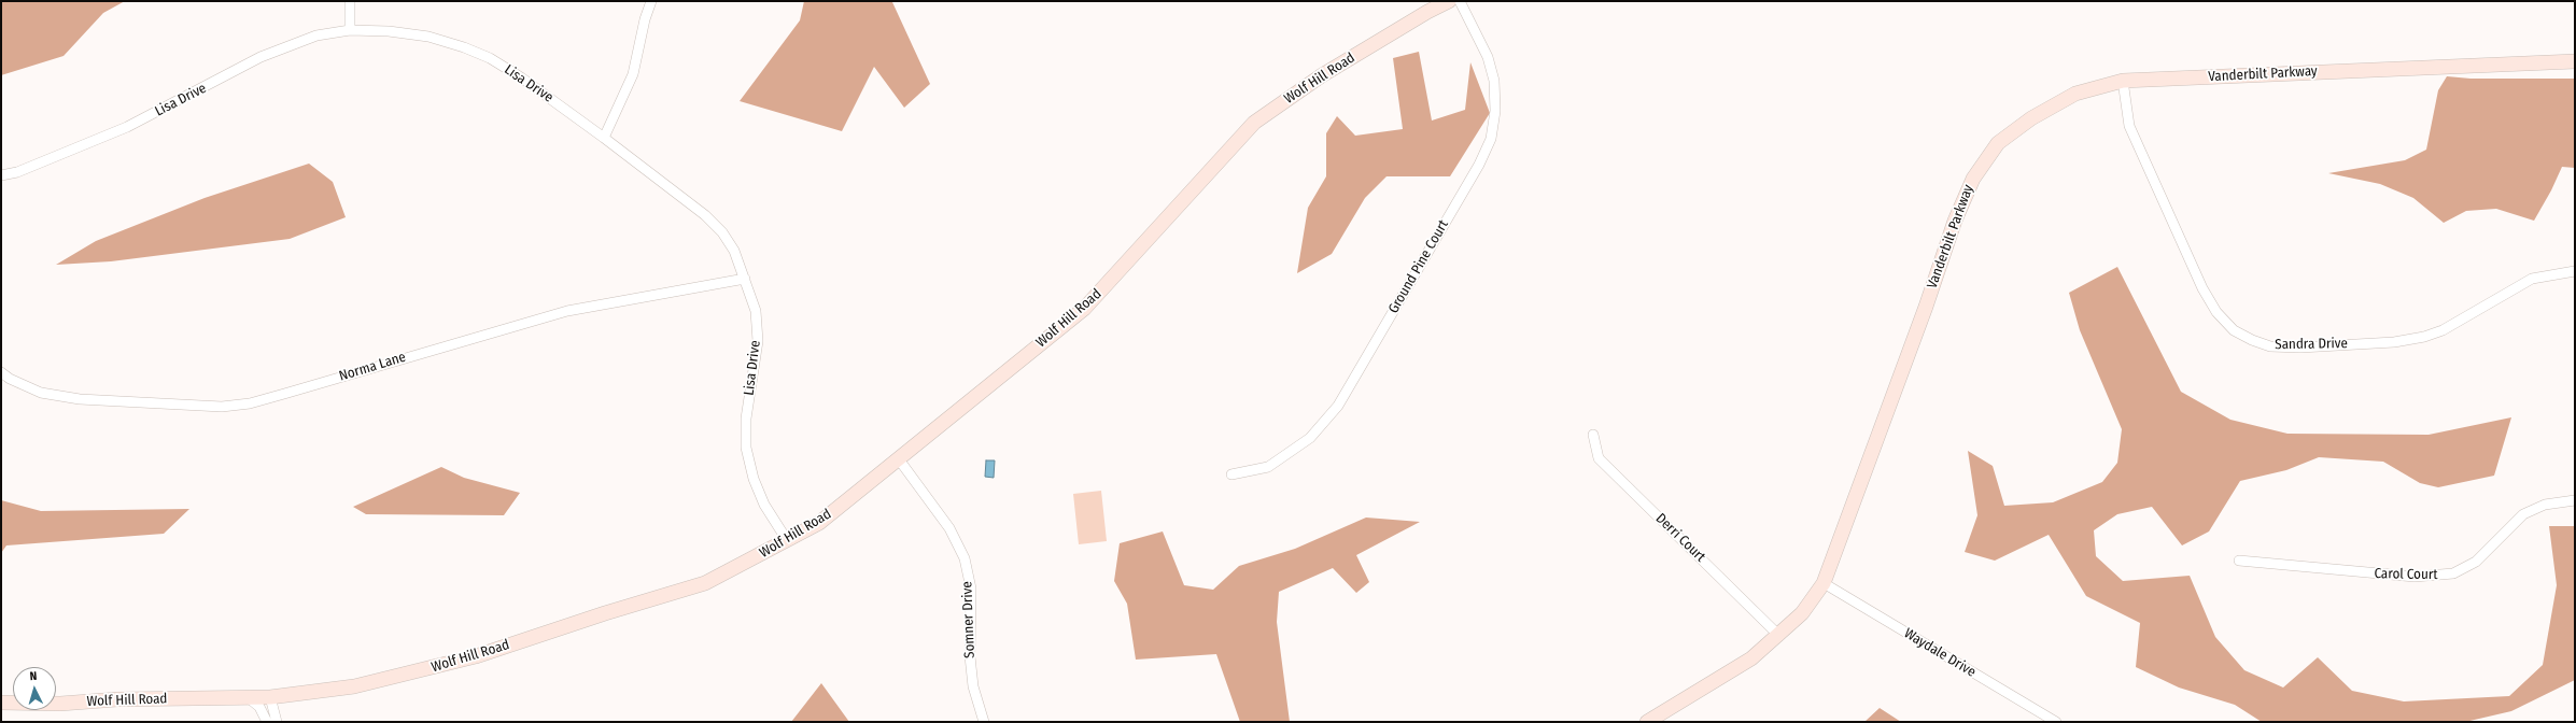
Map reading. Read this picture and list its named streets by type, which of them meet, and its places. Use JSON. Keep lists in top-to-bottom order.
{
  "streets": {
    "street": [
      "Vanderbilt Parkway",
      "Wolf Hill Road",
      "Lisa Drive",
      "Ground Pine Court",
      "Sandra Drive",
      "Norma Lane",
      "Derri Court",
      "Carol Court",
      "Somner Drive",
      "Waydale Drive"
    ]
  },
  "crossings": [
    ["Vanderbilt Parkway", "Sandra Drive"],
    ["Vanderbilt Parkway", "Derri Court"],
    ["Vanderbilt Parkway", "Waydale Drive"],
    ["Wolf Hill Road", "Lisa Drive"],
    ["Wolf Hill Road", "Somner Drive"],
    ["Lisa Drive", "Norma Lane"]
  ],
  "north": "top"
}
